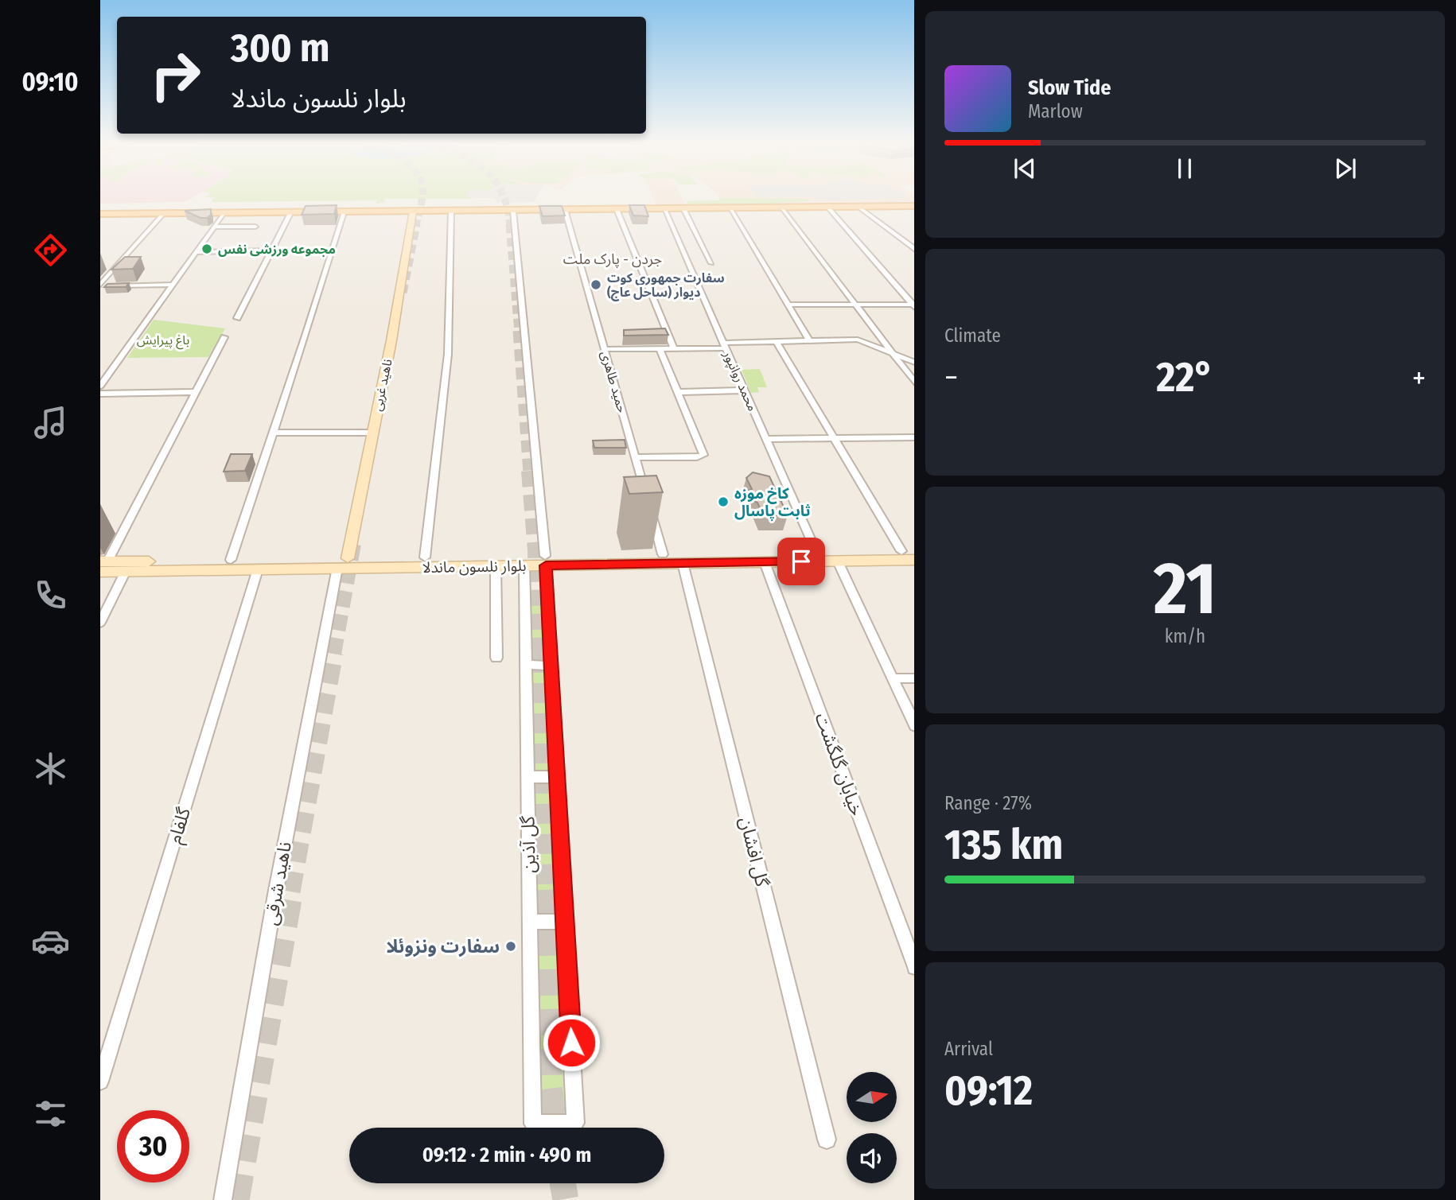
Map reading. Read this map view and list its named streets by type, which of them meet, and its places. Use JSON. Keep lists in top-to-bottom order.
{
  "streets": {
    "main road": ["ناهید غربی", "بلوار نلسون ماندلا"],
    "street": [
      "محمد روانپور",
      "حمید طاهری",
      "خیابان گلگشت",
      "گلفام",
      "گل آذین",
      "گل‌ افشان",
      "ناهید شرقی"
    ]
  },
  "crossings": [
    ["محمد روانپور", "بلوار نلسون ماندلا"],
    ["ناهید غربی", "بلوار نلسون ماندلا"],
    ["ناهید غربی", "ناهید شرقی"],
    ["بلوار نلسون ماندلا", "خیابان گلگشت"],
    ["بلوار نلسون ماندلا", "گلفام"],
    ["بلوار نلسون ماندلا", "گل آذین"],
    ["بلوار نلسون ماندلا", "گل‌ افشان"],
    ["بلوار نلسون ماندلا", "ناهید شرقی"]
  ],
  "districts": ["جردن - پارک ملت"],
  "parks": ["باغ پیرایش"],
  "places": [
    "مجموعه ورزشی نفس",
    "سفارت جمهوری کوت دیوار (ساحل عاج)",
    "کاخ موزه ثابت پاسال",
    "سفارت ونزوئلا"
  ],
  "north": "right",
  "page": {
    "tabs": "09:10",
    "turn": ["300 m", "بلوار نلسون ماندلا"],
    "song": ["Slow Tide", "Marlow"],
    "tile": [
      "Climate",
      ["21", "km/h"],
      ["Range · 27%", "135 km"],
      ["Arrival", "09:12"]
    ],
    "heat": ["−", "22°", "+"],
    "limit": "30",
    "trip": "09:12 · 2 min · 490 m"
  }
}
